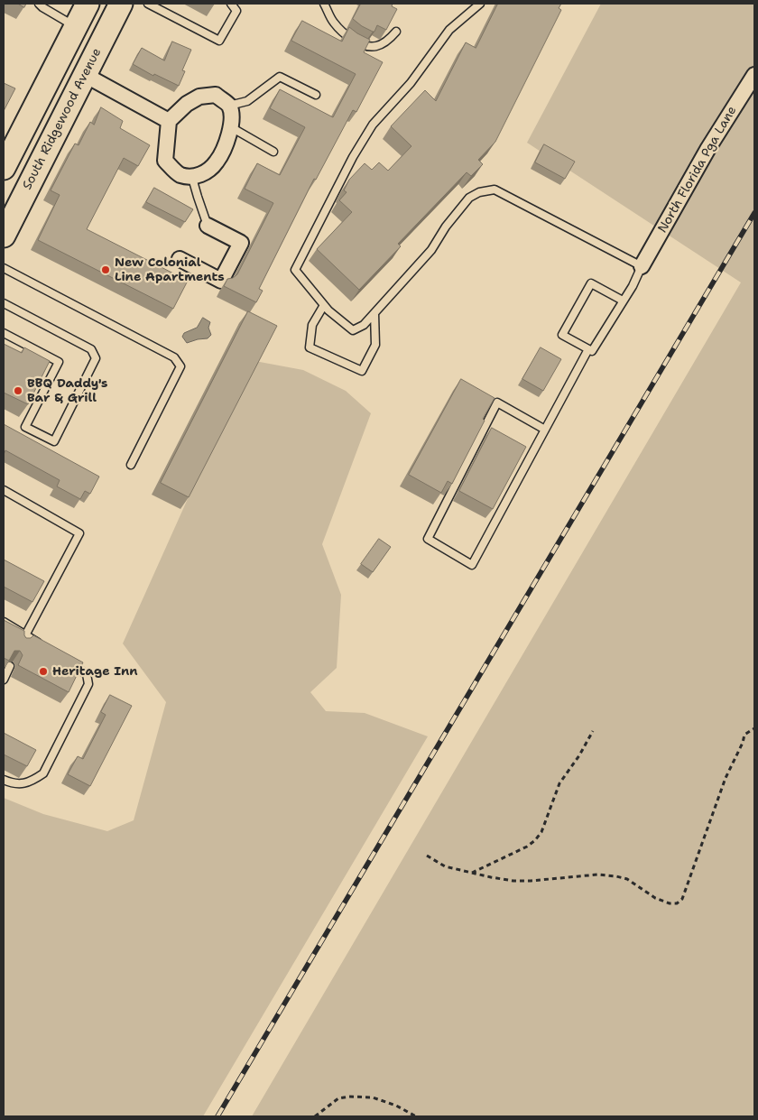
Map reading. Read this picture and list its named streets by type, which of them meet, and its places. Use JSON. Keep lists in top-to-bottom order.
{
  "streets": {
    "main road": ["South Ridgewood Avenue"],
    "street": ["North Florida Pga Lane"]
  },
  "places": ["New Colonial Line Apartments", "BBQ Daddy's Bar & Grill", "Heritage Inn"]
}
